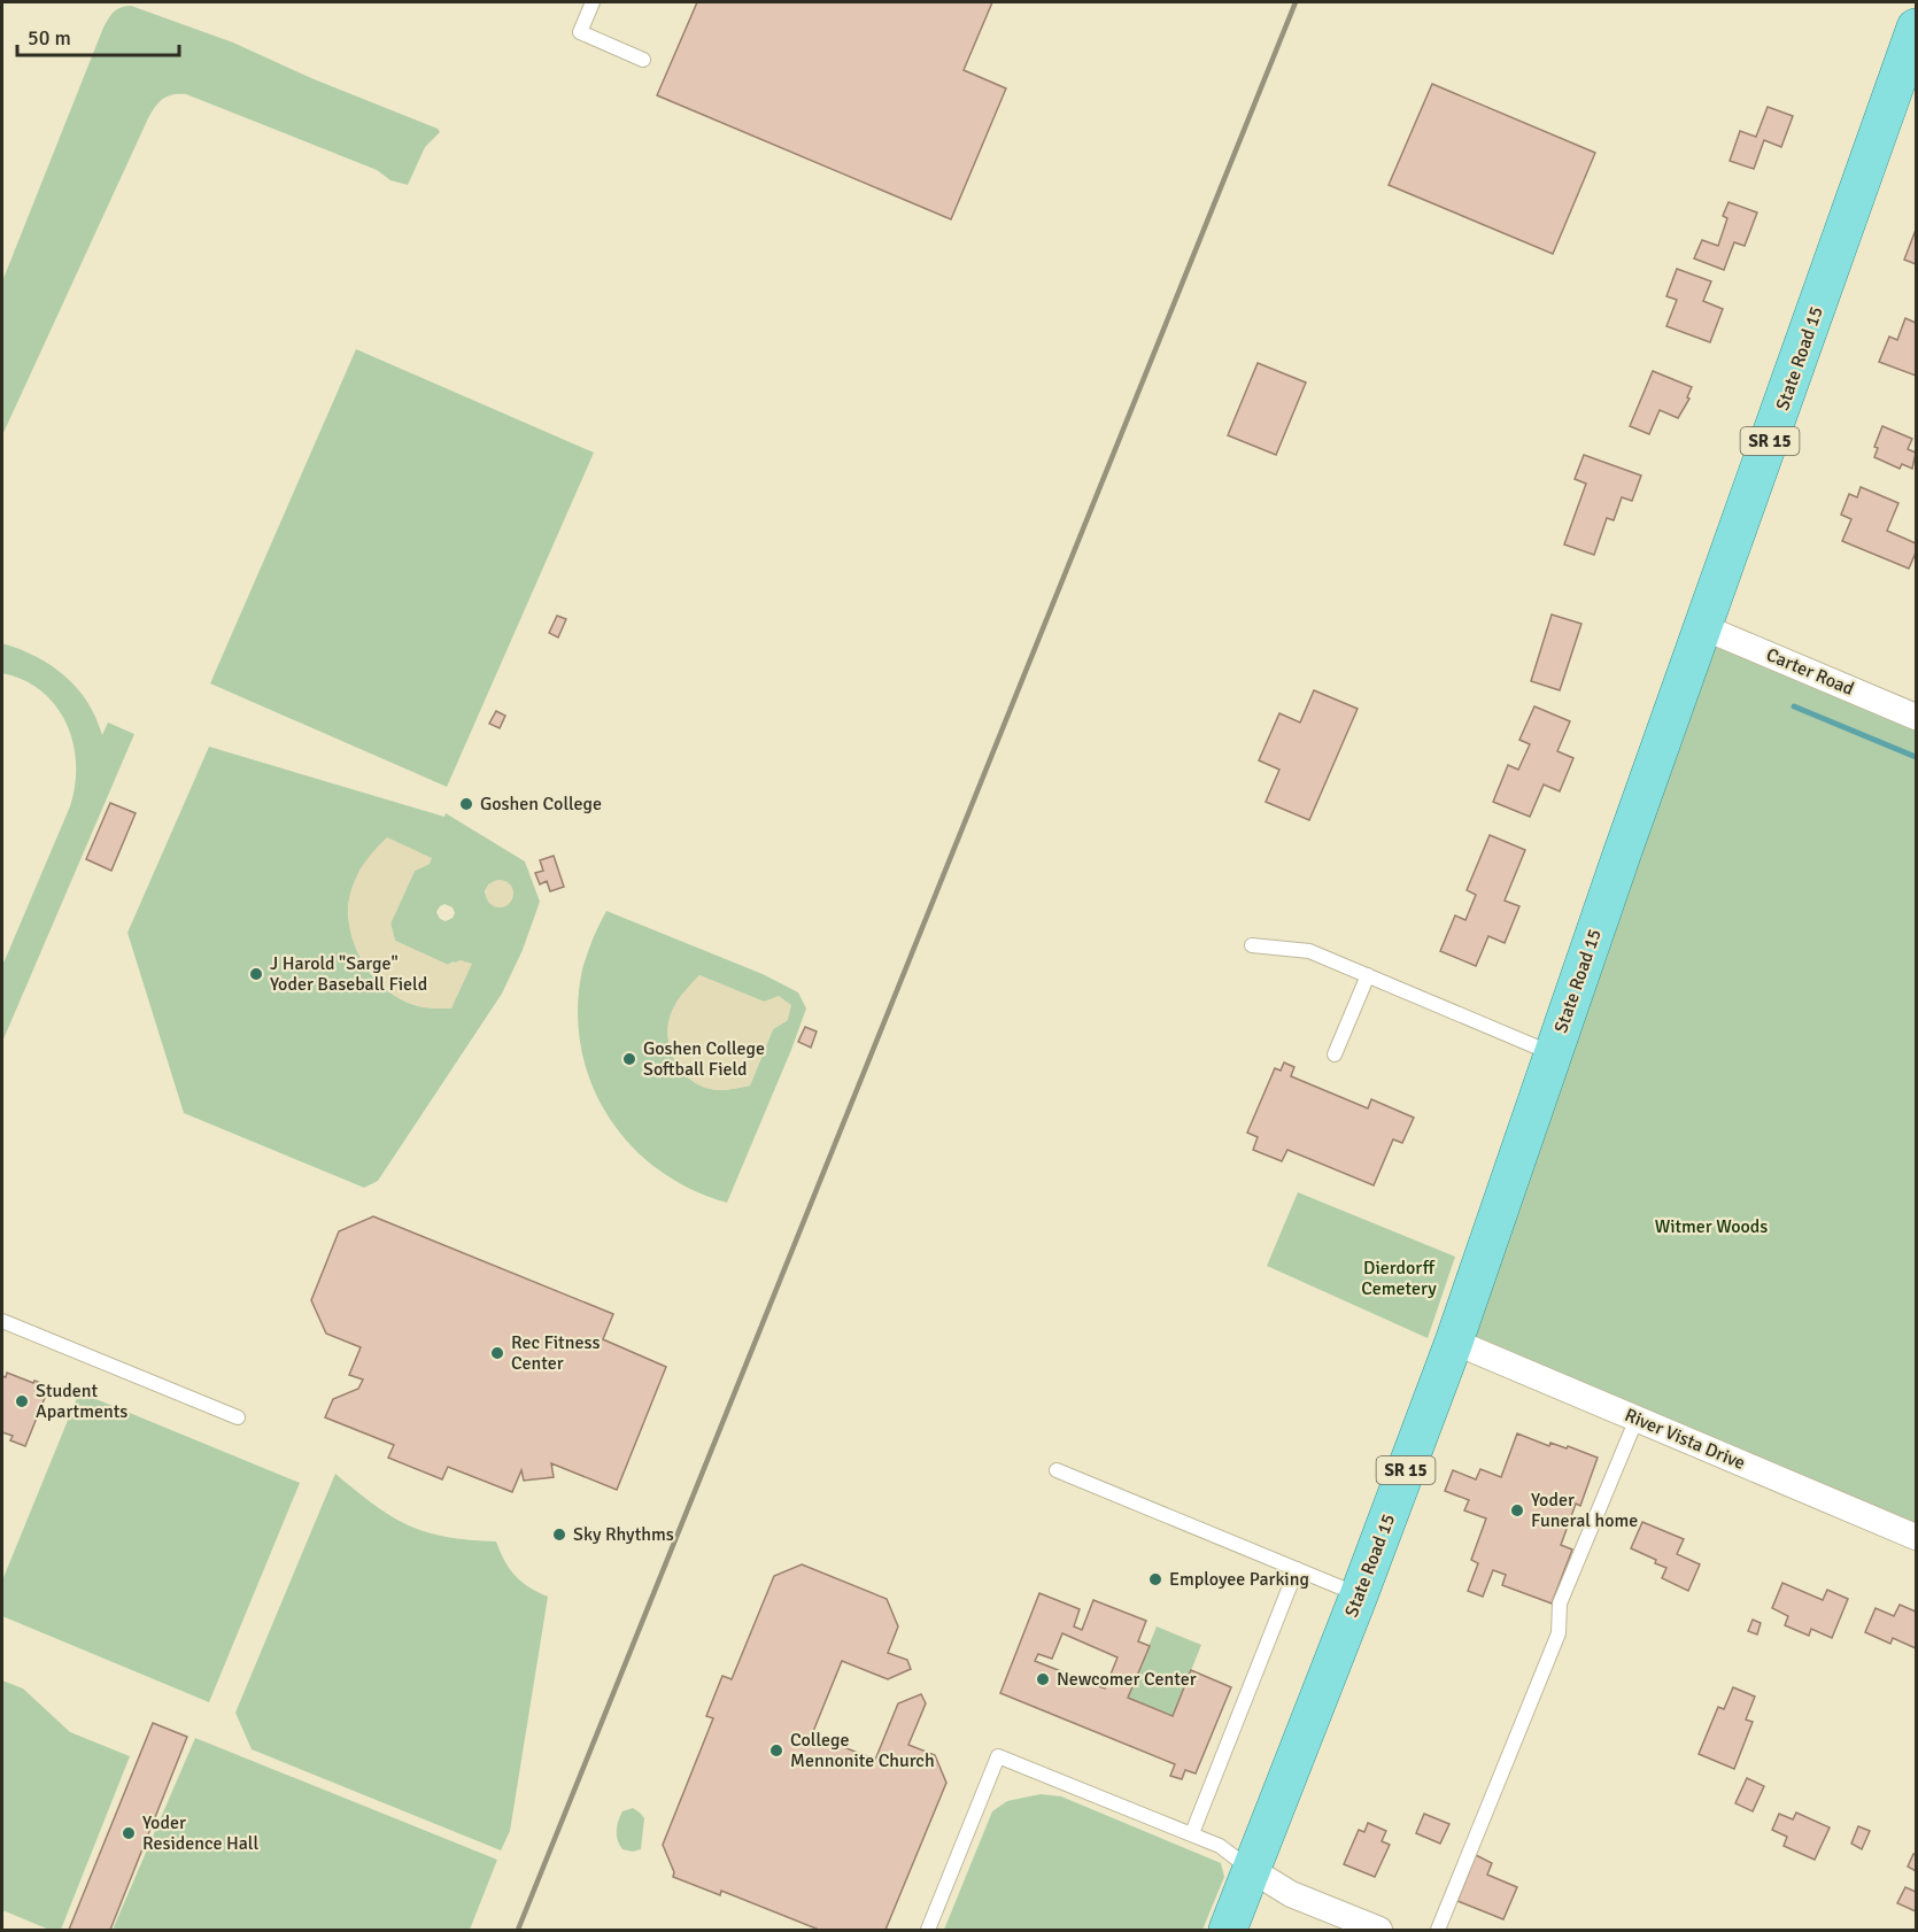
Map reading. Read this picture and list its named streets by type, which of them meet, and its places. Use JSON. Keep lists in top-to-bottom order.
{
  "streets": {
    "main road": ["State Road 15", "SR 15"],
    "street": ["Carter Road", "River Vista Drive"]
  },
  "crossings": [
    ["State Road 15", "Carter Road"],
    ["State Road 15", "River Vista Drive"]
  ],
  "parks": ["Witmer Woods", "Dierdorff Cemetery"],
  "places": [
    "Goshen College",
    "J Harold \"Sarge\" Yoder Baseball Field",
    "Goshen College Softball Field",
    "Rec Fitness Center",
    "Student Apartments",
    "Yoder Funeral home",
    "Sky Rhythms",
    "Employee Parking",
    "Newcomer Center",
    "College Mennonite Church",
    "Yoder Residence Hall"
  ],
  "scale_bar": "50 m"
}
